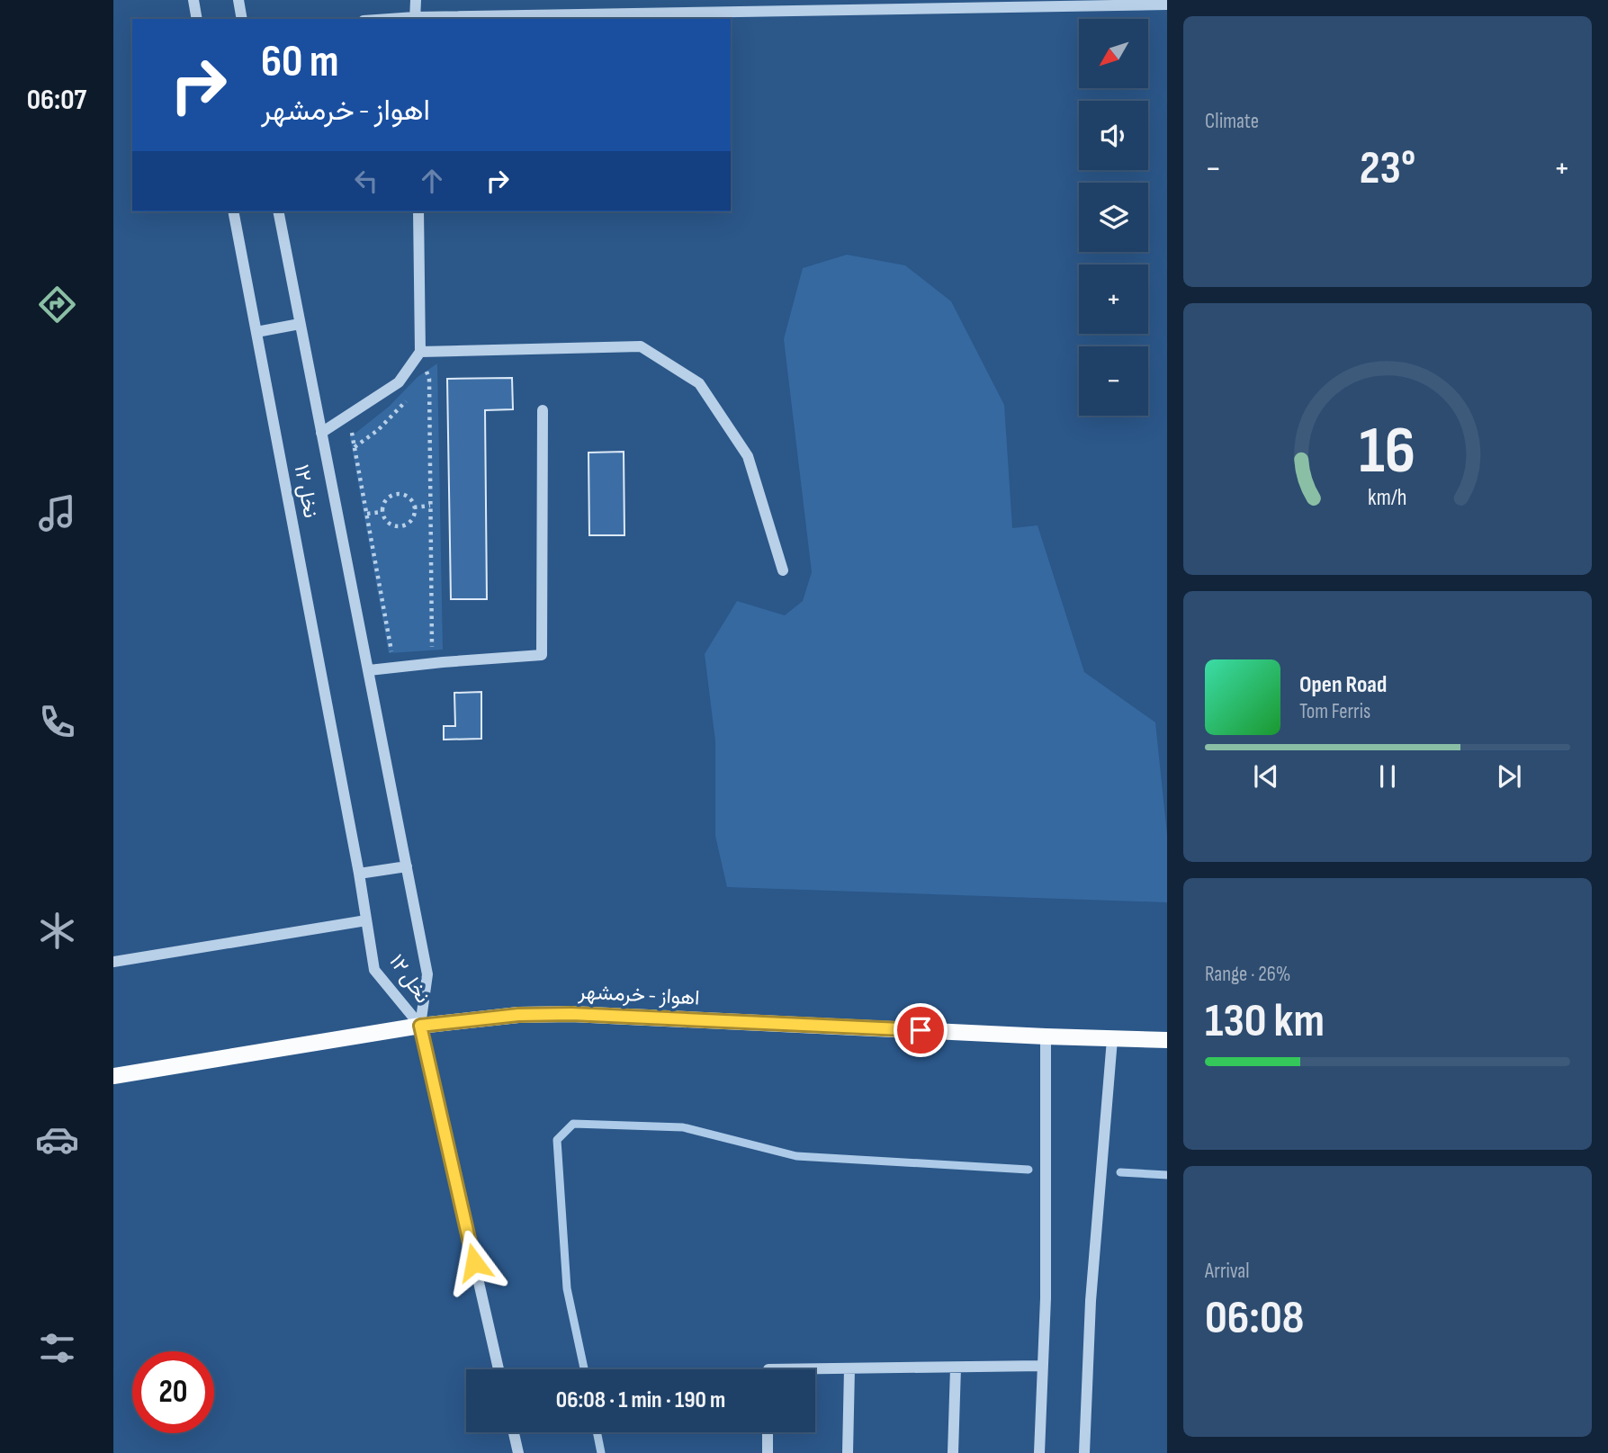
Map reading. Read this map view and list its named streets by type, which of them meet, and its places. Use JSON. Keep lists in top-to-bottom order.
{
  "streets": {
    "main road": ["اهواز - خرمشهر"],
    "street": ["نخل ۱۲"]
  },
  "crossings": [
    ["نخل ۱۲", "اهواز - خرمشهر"]
  ],
  "north": "bottom left",
  "page": {
    "tabs": "06:07",
    "tile": [
      "Climate",
      ["Range · 26%", "130 km"],
      ["Arrival", "06:08"]
    ],
    "map_buttons": ["+", "−"],
    "turn": ["60 m", "اهواز - خرمشهر"],
    "heat": ["−", "23°", "+"],
    "song": ["Open Road", "Tom Ferris"],
    "limit": "20",
    "trip": "06:08 · 1 min · 190 m",
    "gauge": ["16", "km/h"]
  }
}
